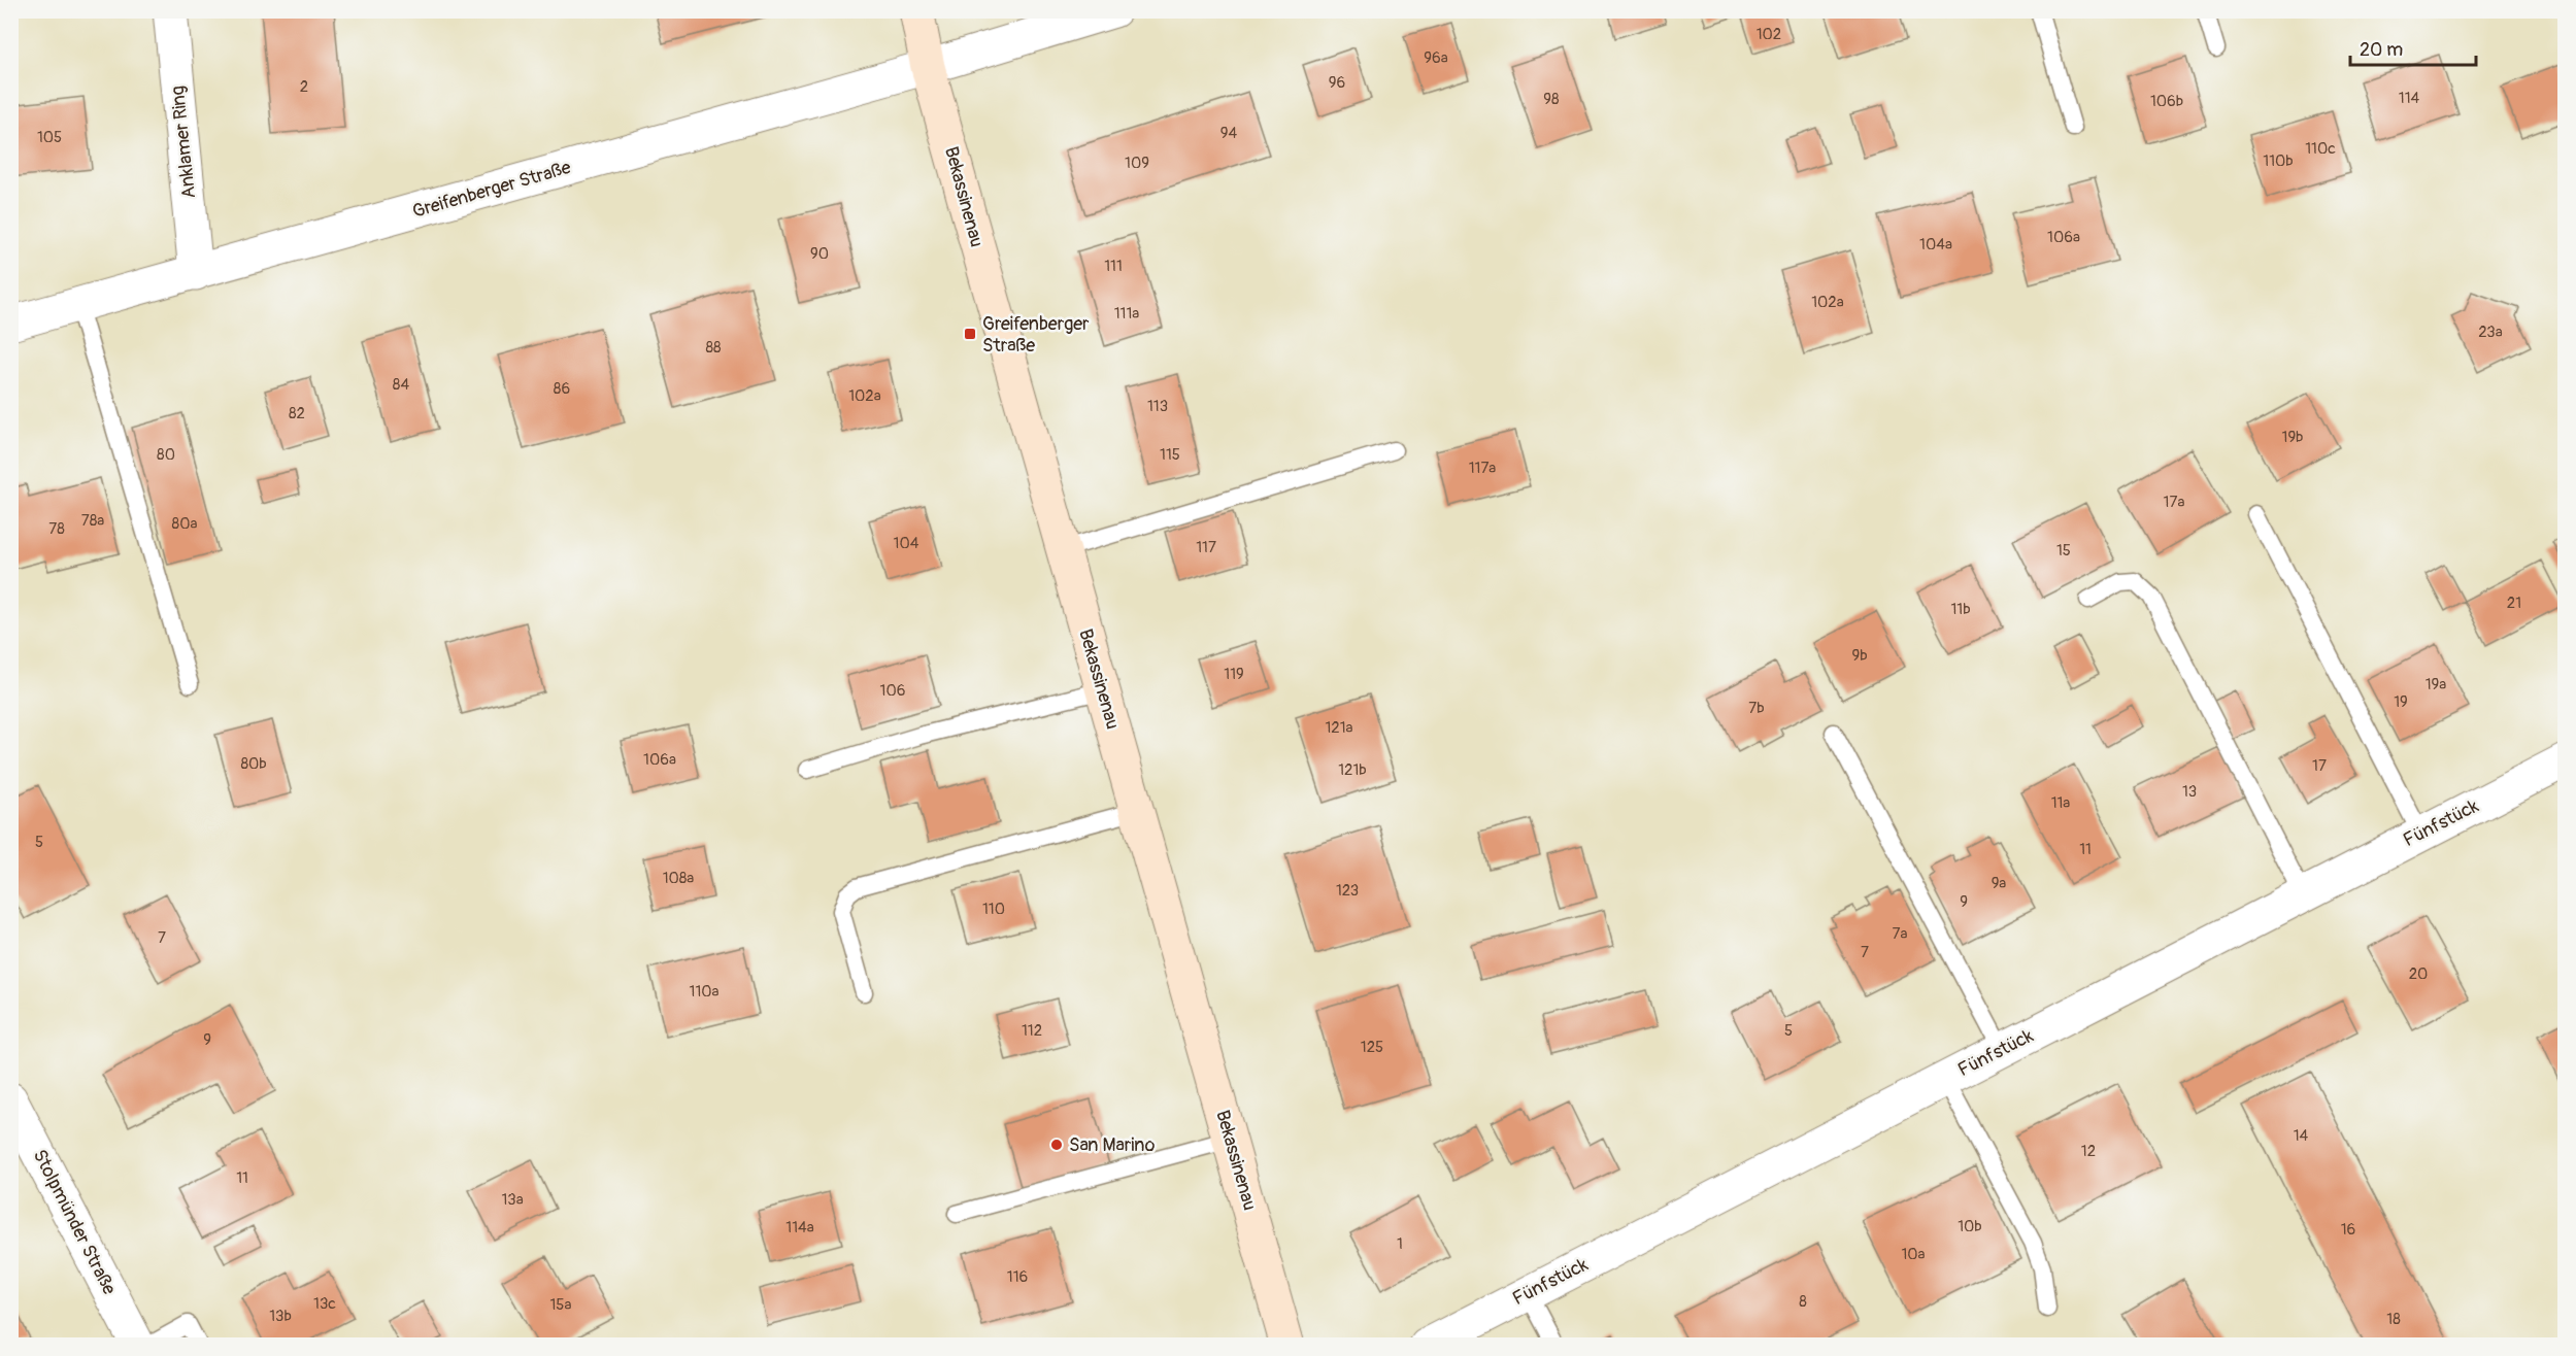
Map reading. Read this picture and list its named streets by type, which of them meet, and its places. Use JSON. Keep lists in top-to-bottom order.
{
  "streets": {
    "street": [
      "Anklamer Ring",
      "Greifenberger Straße",
      "Bekassinenau",
      "Fünfstück",
      "Stolpmünder Straße"
    ]
  },
  "crossings": [
    ["Anklamer Ring", "Greifenberger Straße"],
    ["Greifenberger Straße", "Bekassinenau"]
  ],
  "places": {
    "transit": ["Greifenberger Straße"],
    "other": ["San Marino"]
  },
  "house_numbers": [
    "102",
    "96a",
    "96",
    "2",
    "114",
    "98",
    "106b",
    "94",
    "105",
    "110c",
    "110b",
    "109",
    "106a",
    "104a",
    "90",
    "111",
    "102a",
    "111a",
    "23a",
    "88",
    "84",
    "86",
    "102a",
    "113",
    "82",
    "19b",
    "80",
    "115",
    "117a",
    "17a",
    "78a",
    "80a",
    "78",
    "104",
    "117",
    "15",
    "21",
    "11b",
    "9b",
    "119",
    "19a",
    "106",
    "19",
    "7b",
    "121a",
    "106a",
    "80b",
    "17",
    "121b",
    "13",
    "11a",
    "5",
    "11",
    "108a",
    "9a",
    "123",
    "9",
    "110",
    "7a",
    "7",
    "7",
    "20",
    "110a",
    "112",
    "5",
    "9",
    "125",
    "14",
    "12",
    "11",
    "13a",
    "10b",
    "114a",
    "16",
    "1",
    "10a",
    "116",
    "8",
    "13c",
    "15a",
    "13b",
    "18"
  ],
  "scale_bar": "20 m"
}
